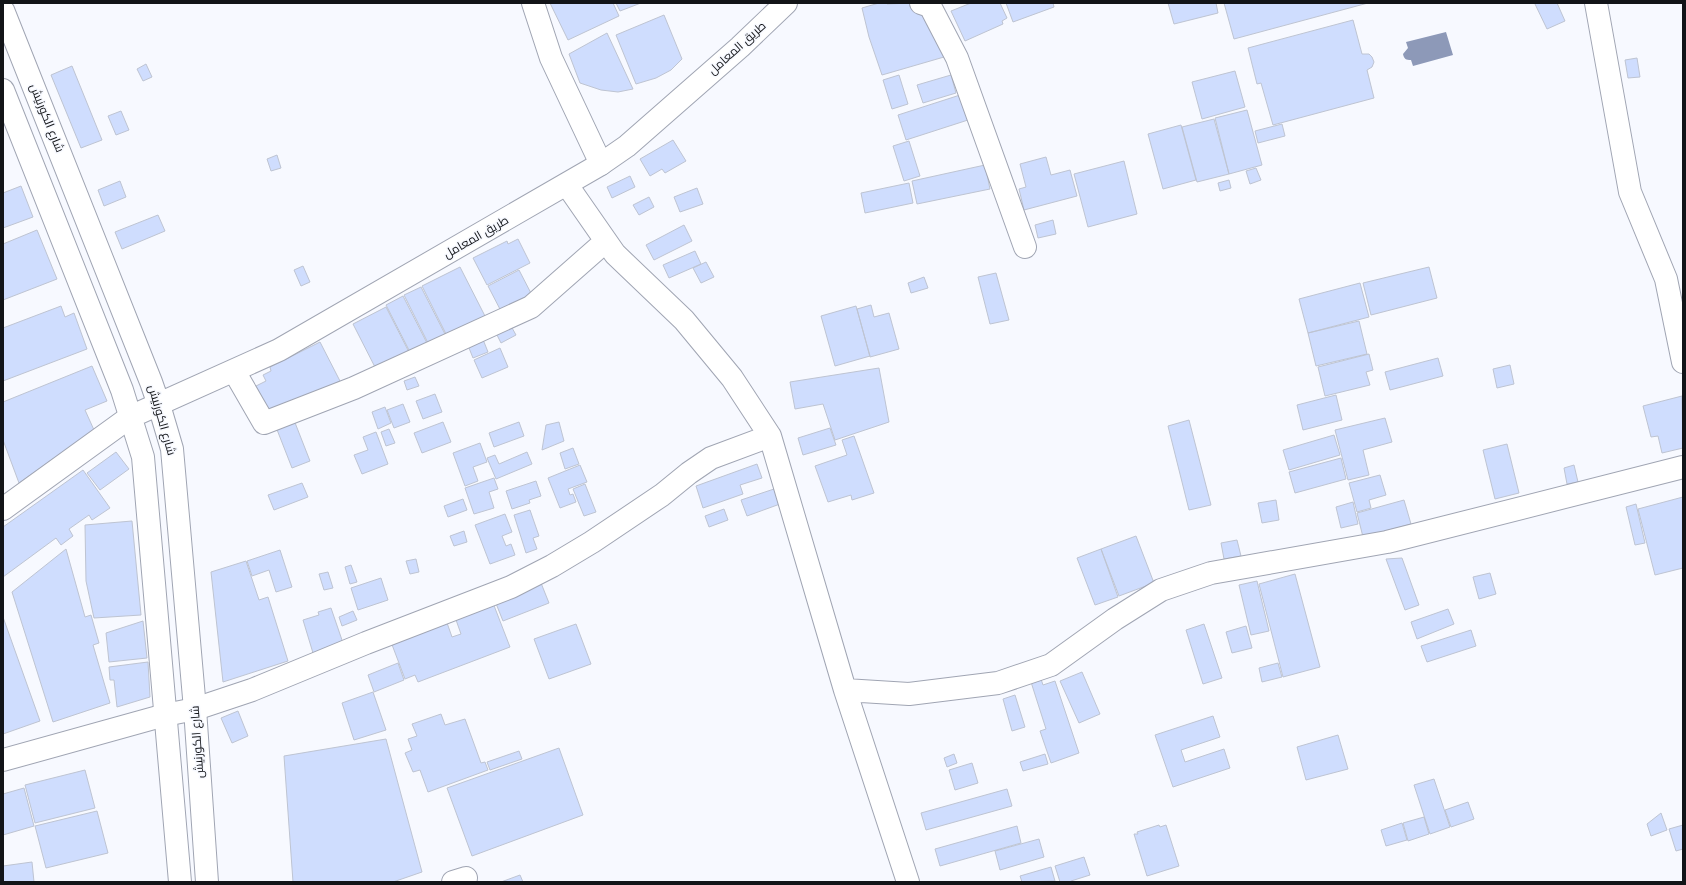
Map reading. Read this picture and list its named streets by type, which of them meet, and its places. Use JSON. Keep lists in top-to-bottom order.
{
  "streets": {
    "street": ["طريق المعامل", "شارع الكورنيش"]
  },
  "crossings": [
    ["طريق المعامل", "شارع الكورنيش"]
  ]
}
